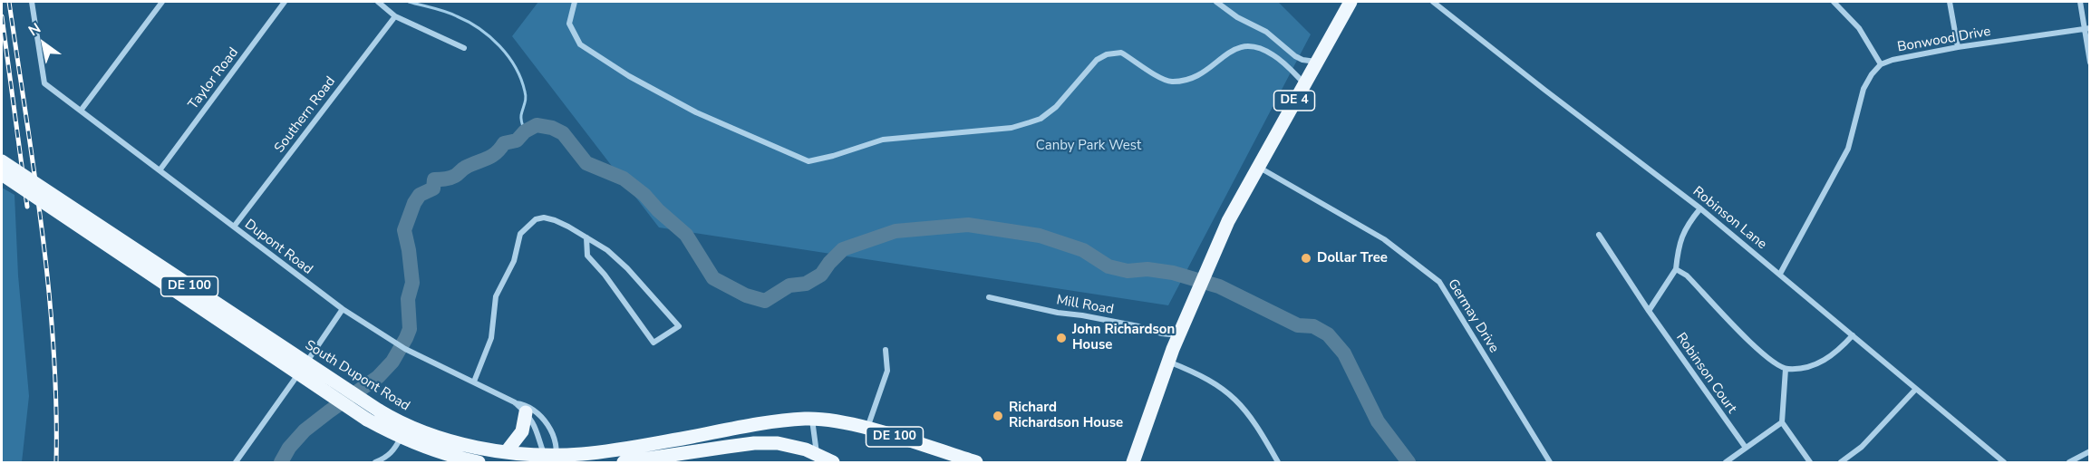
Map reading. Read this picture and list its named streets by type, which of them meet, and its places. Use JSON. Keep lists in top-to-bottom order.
{
  "streets": {
    "main road": ["DE 4", "DE 100", "South Dupont Road"],
    "street": [
      "Bonwood Drive",
      "Taylor Road",
      "Southern Road",
      "Robinson Lane",
      "Dupont Road",
      "Mill Road",
      "Germay Drive",
      "Robinson Court"
    ]
  },
  "crossings": [
    ["Taylor Road", "Dupont Road"],
    ["DE 4", "Mill Road"],
    ["DE 4", "Germay Drive"],
    ["Southern Road", "Dupont Road"],
    ["Dupont Road", "South Dupont Road"],
    ["DE 100", "South Dupont Road"]
  ],
  "parks": ["Canby Park West"],
  "places": ["Dollar Tree", "John Richardson House", "Richard Richardson House"],
  "north": "top left"
}
